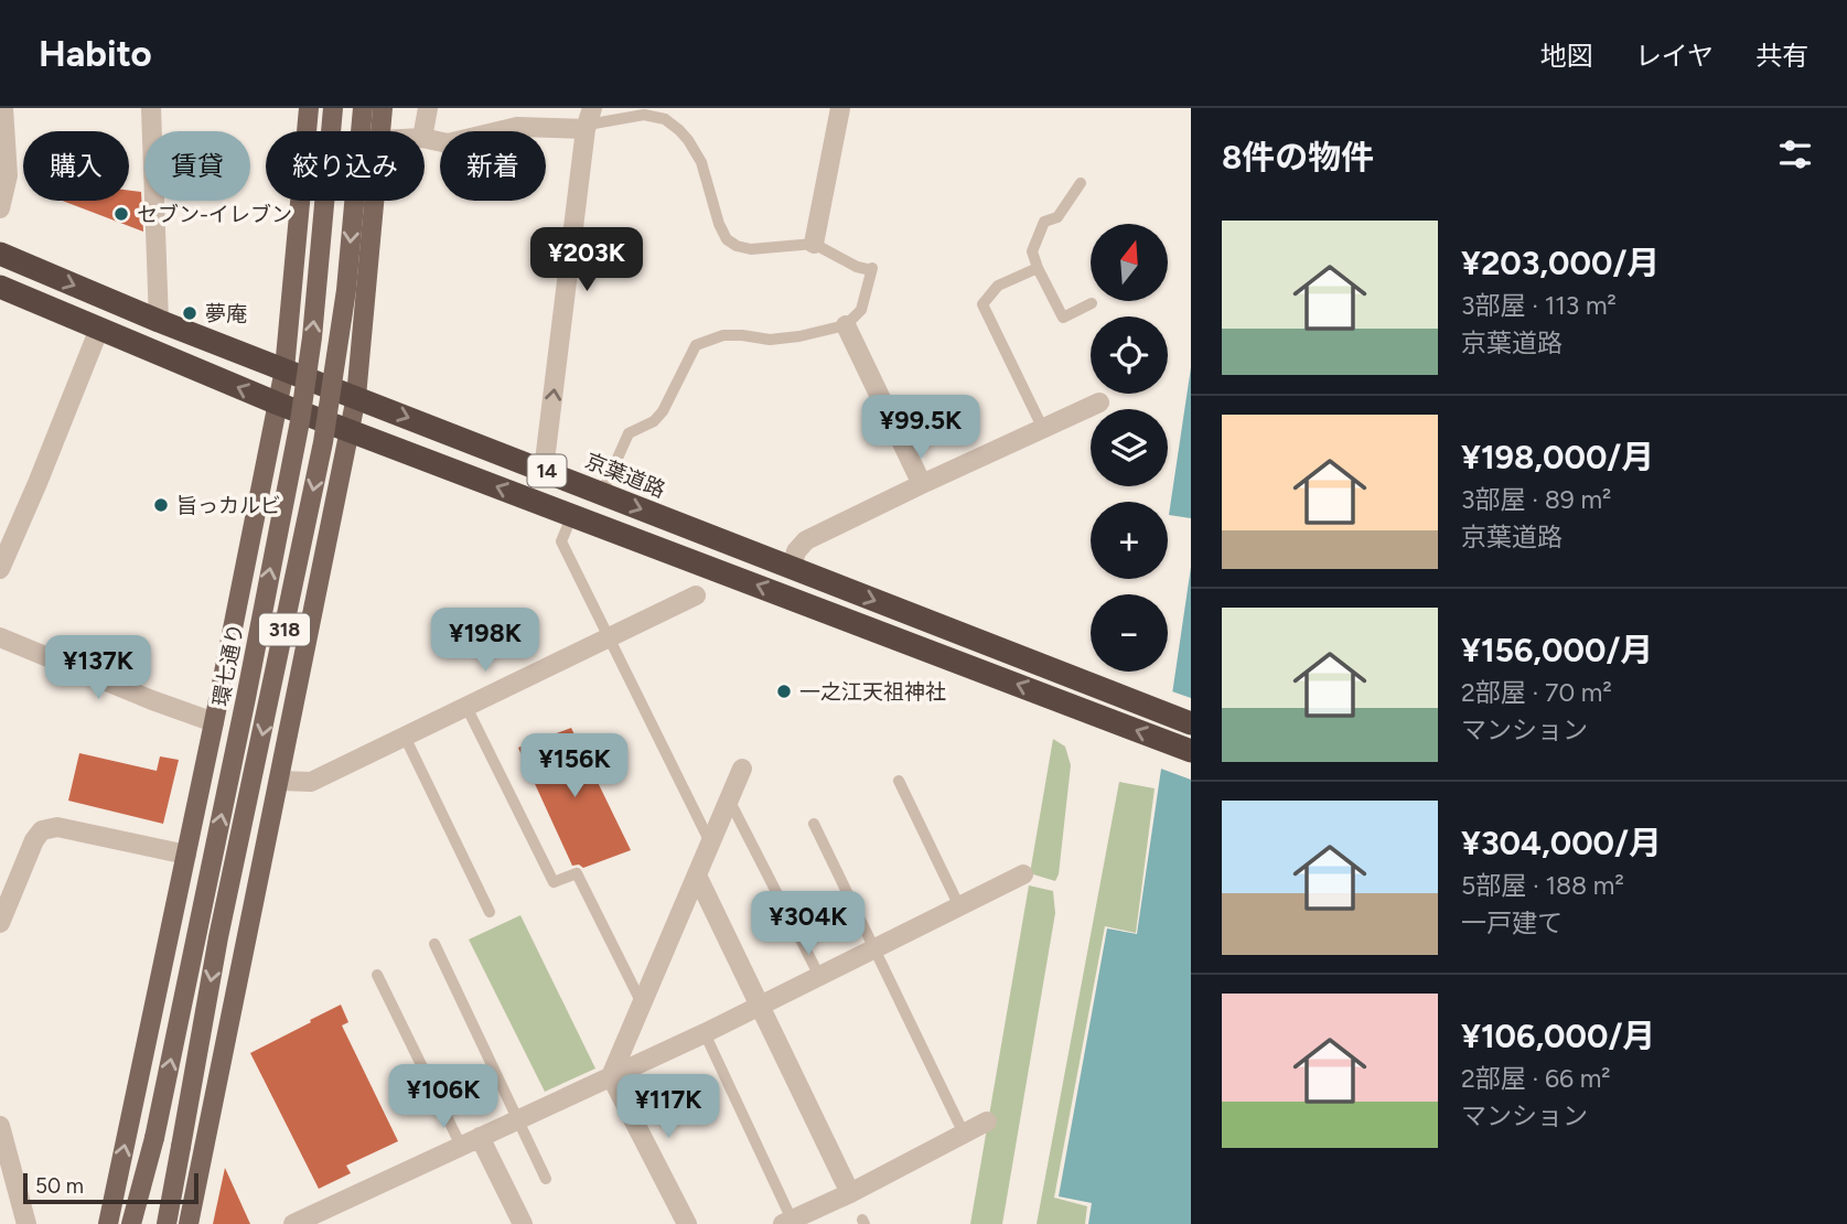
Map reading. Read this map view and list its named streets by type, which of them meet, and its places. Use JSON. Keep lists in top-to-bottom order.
{
  "streets": {
    "highway": ["14", "京葉道路"],
    "main road": ["318", "環七通り"]
  },
  "crossings": [
    ["14", "318"],
    ["京葉道路", "318"]
  ],
  "places": [
    "セブン-イレブン",
    "夢庵",
    "旨っカルビ",
    "一之江天祖神社"
  ],
  "scale_bar": "50 m",
  "north": "top",
  "page": {
    "header": "Habito",
    "nav": ["地図", "レイヤ", "共有"],
    "heading": "8件の物件",
    "chip": [
      "購入",
      "賃貸",
      "絞り込み",
      "新着"
    ],
    "list": [
      {
        "name": "¥203,000/月",
        "note": "3部屋 · 113 m² · 京葉道路"
      },
      {
        "name": "¥198,000/月",
        "note": "3部屋 · 89 m² · 京葉道路"
      },
      {
        "name": "¥156,000/月",
        "note": "2部屋 · 70 m² · マンション"
      },
      {
        "name": "¥304,000/月",
        "note": "5部屋 · 188 m² · 一戸建て"
      },
      {
        "name": "¥106,000/月",
        "note": "2部屋 · 66 m² · マンション"
      }
    ],
    "map_buttons": ["+", "−"],
    "price": [
      "¥203K",
      "¥99.5K",
      "¥198K",
      "¥137K",
      "¥156K",
      "¥304K",
      "¥106K",
      "¥117K"
    ],
    "scale": "50 m"
  }
}
